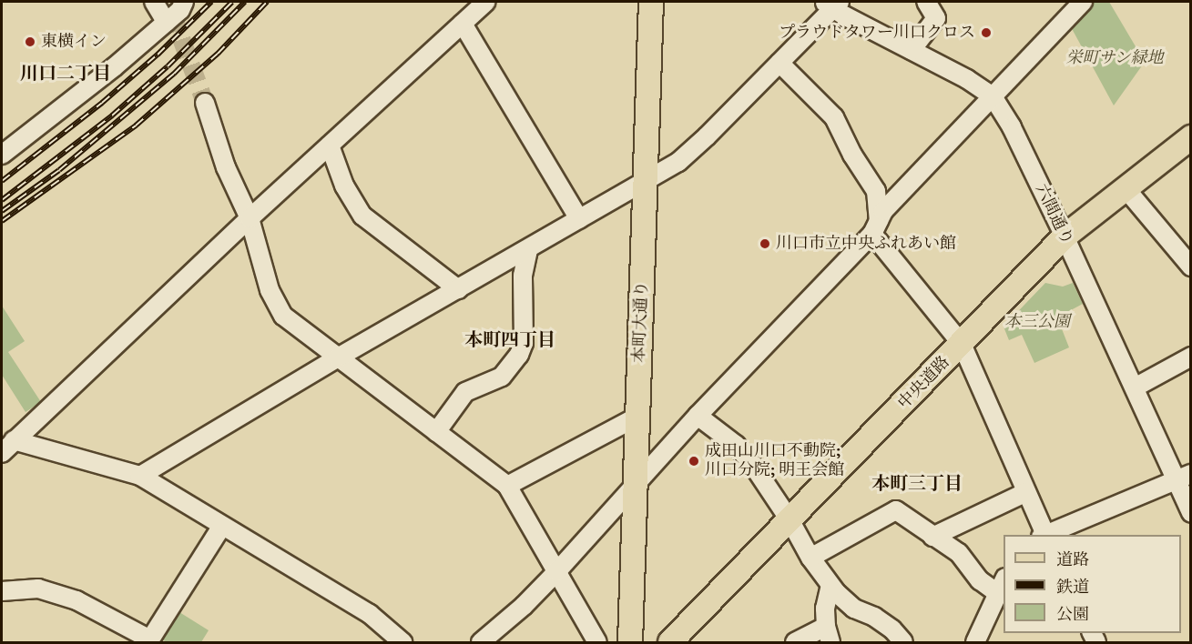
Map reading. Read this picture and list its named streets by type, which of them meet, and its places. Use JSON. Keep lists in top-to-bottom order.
{
  "streets": {
    "main road": ["本町大通り", "中央道路"],
    "street": ["六間通り"]
  },
  "crossings": [
    ["六間通り", "中央道路"]
  ],
  "districts": ["川口二丁目", "本町四丁目", "本町三丁目"],
  "parks": ["栄町サン緑地", "本三公園"],
  "places": [
    "プラウドタワー川口クロス",
    "東横イン",
    "川口市立中央ふれあい館",
    "成田山川口不動院; 川口分院; 明王会館"
  ],
  "legend": ["道路", "鉄道", "公園"]
}
